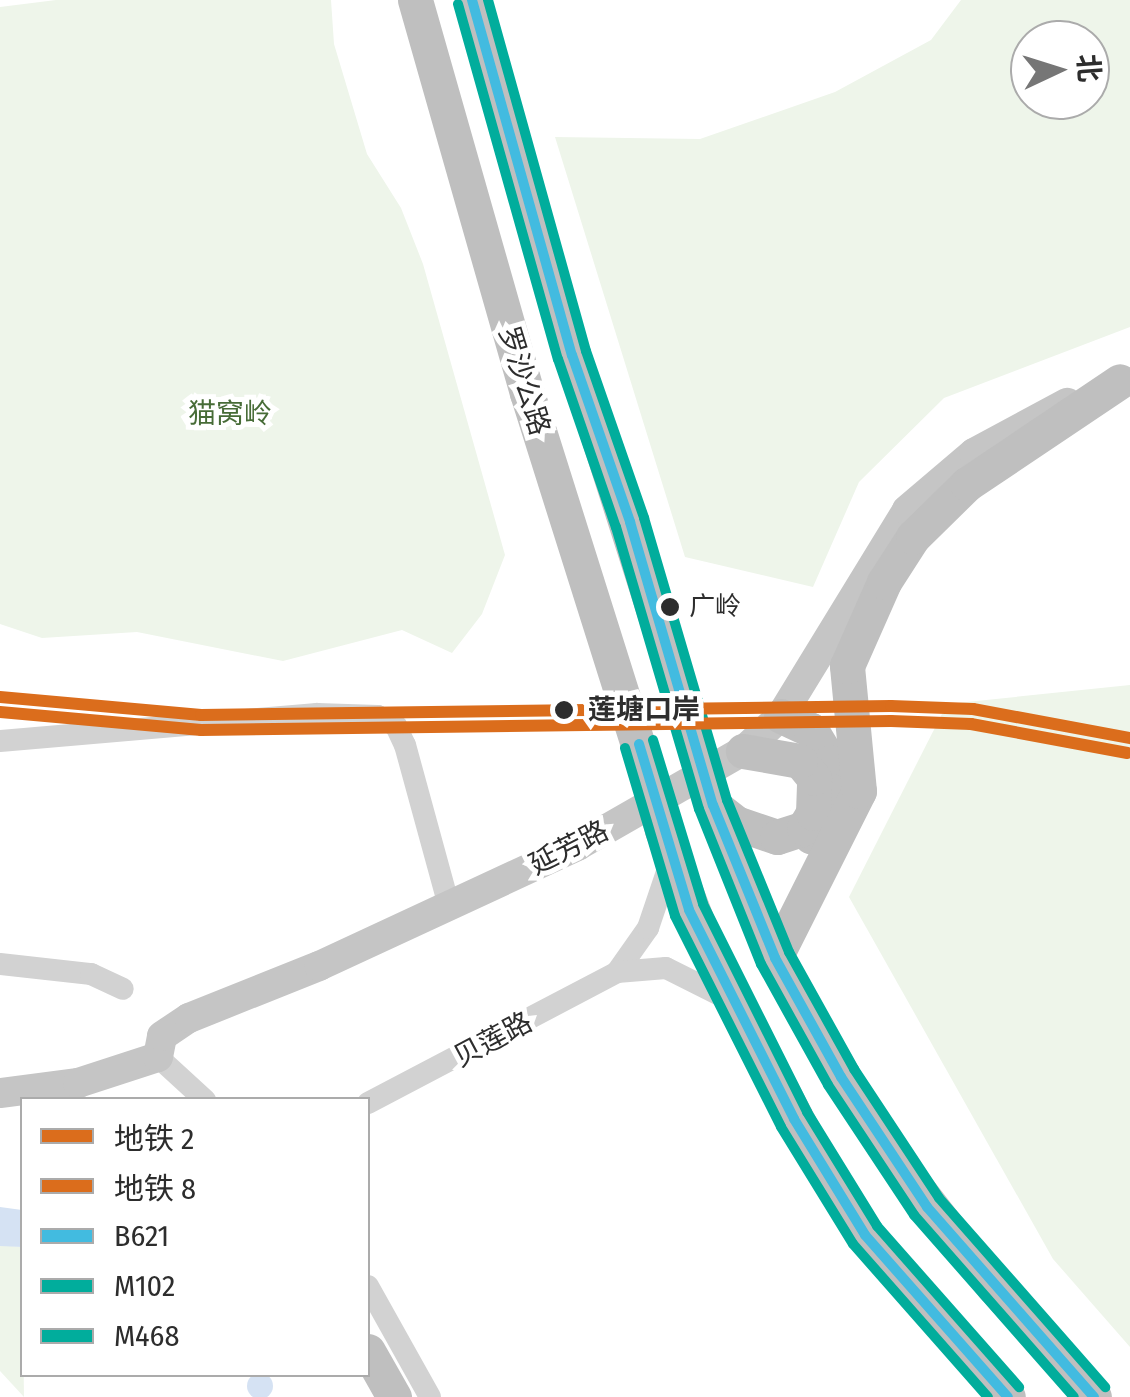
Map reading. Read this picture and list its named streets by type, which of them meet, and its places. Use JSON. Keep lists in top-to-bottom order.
{
  "streets": {
    "highway": ["罗沙公路"],
    "main road": ["延芳路"],
    "street": ["贝莲路"]
  },
  "crossings": [
    ["罗沙公路", "贝莲路"]
  ],
  "parks": ["猫窝岭"],
  "places": ["广岭", "莲塘口岸"],
  "lines": [
    "transit line B621",
    "transit line M468",
    "transit line M102",
    "metro line 2",
    "metro line 8"
  ],
  "legend": [
    "地铁 2",
    "地铁 8",
    "B621",
    "M102",
    "M468"
  ],
  "north": "right"
}
